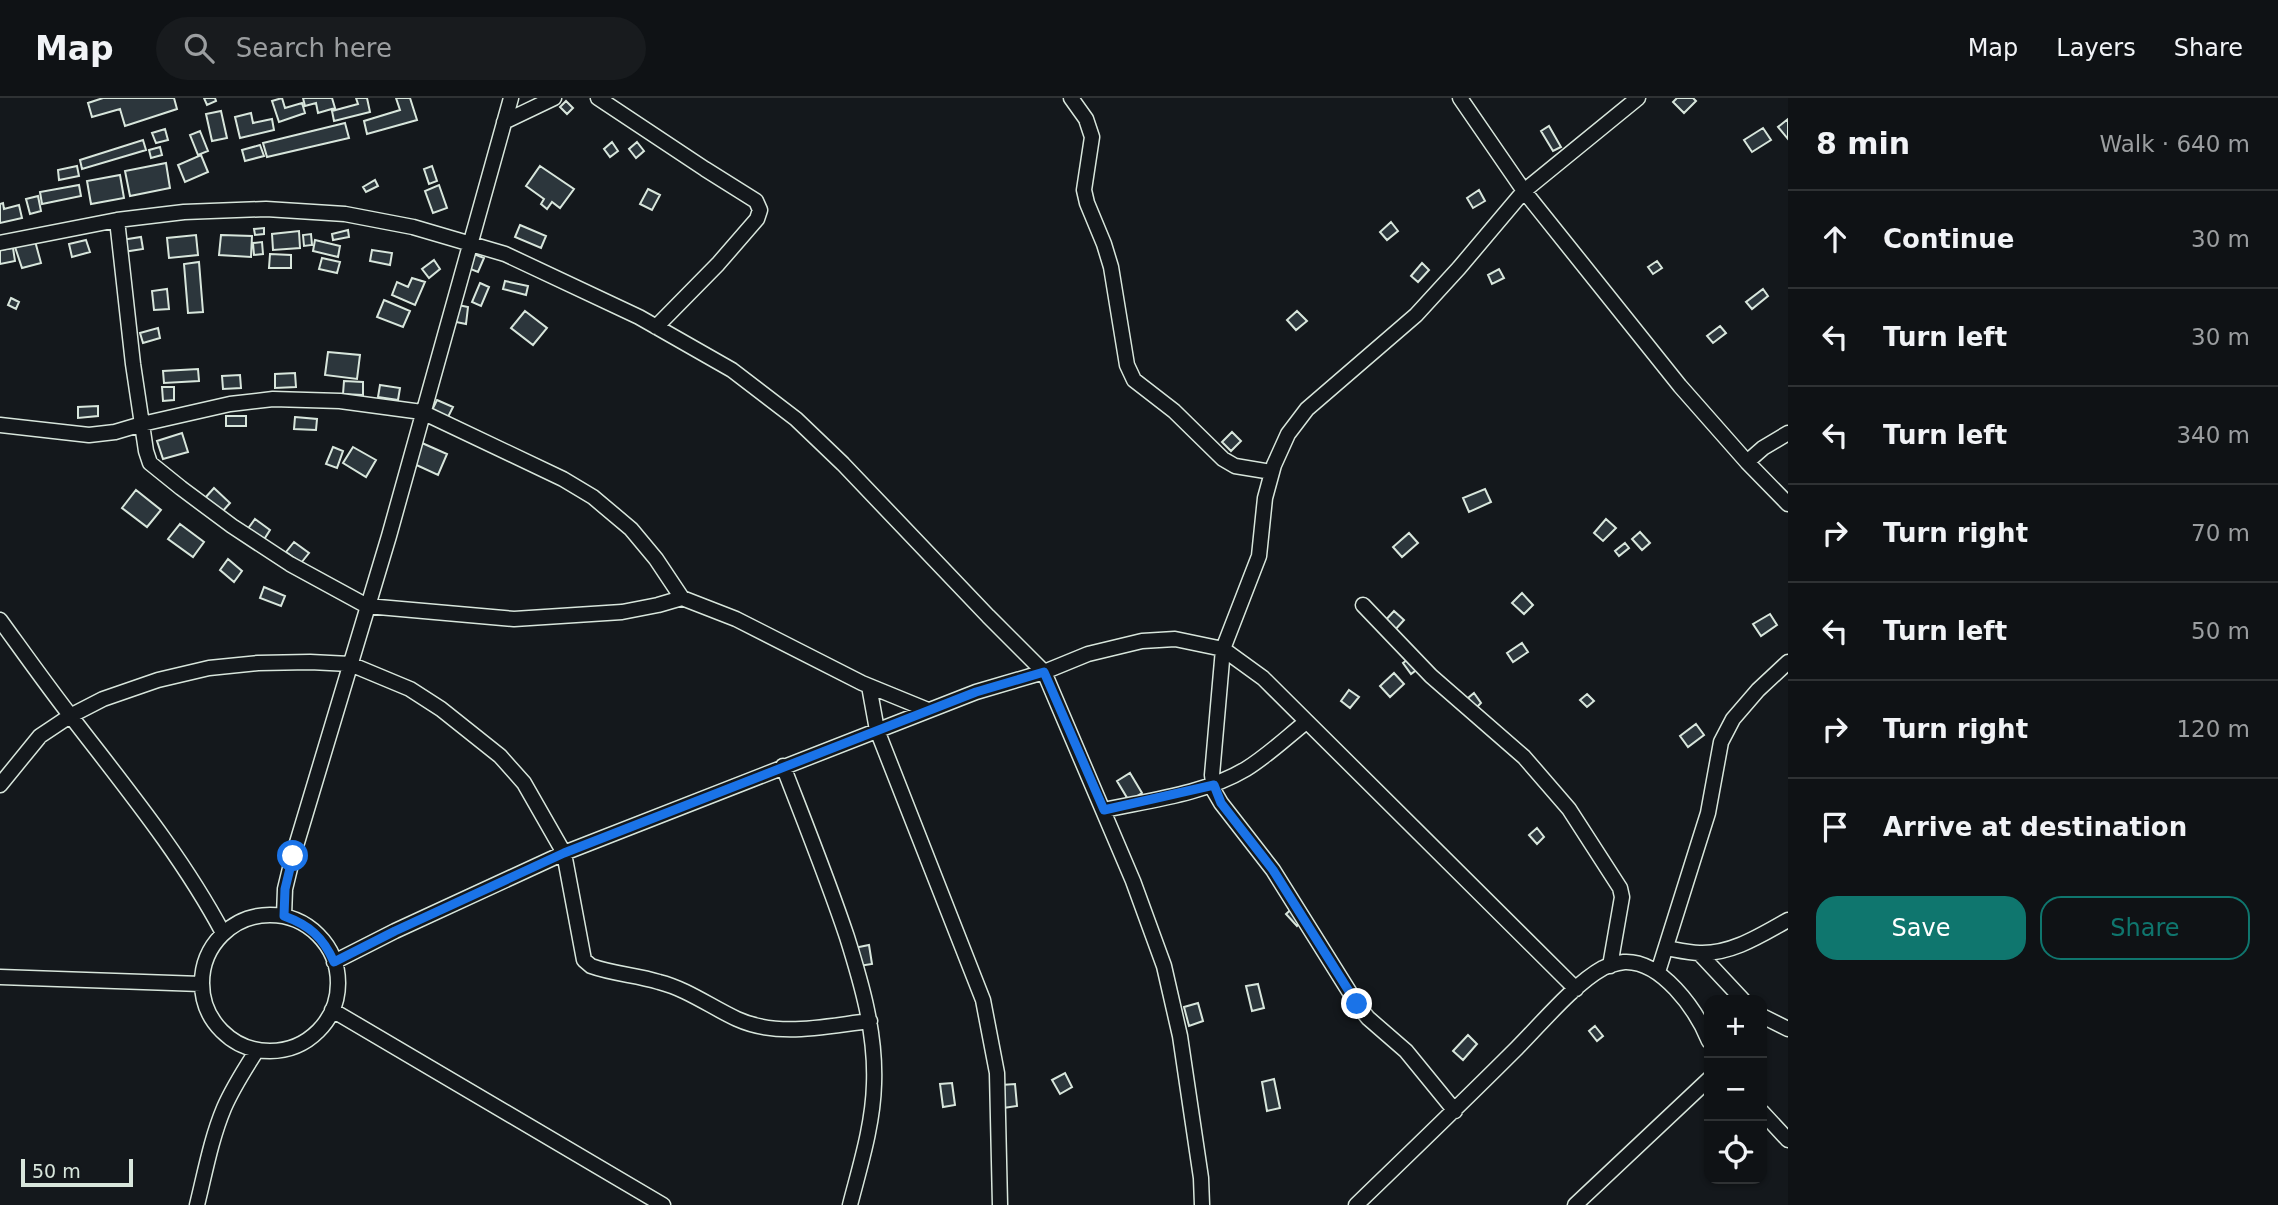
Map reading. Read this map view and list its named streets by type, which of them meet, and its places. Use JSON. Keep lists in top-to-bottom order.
{
  "scale_bar": "50 m",
  "page": {
    "header": "Map",
    "search": "Search here",
    "nav": ["Map", "Layers", "Share"],
    "heading": ["8 min", "Walk · 640 m"],
    "list": [
      ["Continue", "30 m"],
      ["Turn left", "30 m"],
      ["Turn left", "340 m"],
      ["Turn right", "70 m"],
      ["Turn left", "50 m"],
      ["Turn right", "120 m"],
      "Arrive at destination"
    ],
    "buttons": ["Save", "Share"],
    "map_buttons": ["+", "−"],
    "scale": "50 m"
  }
}
